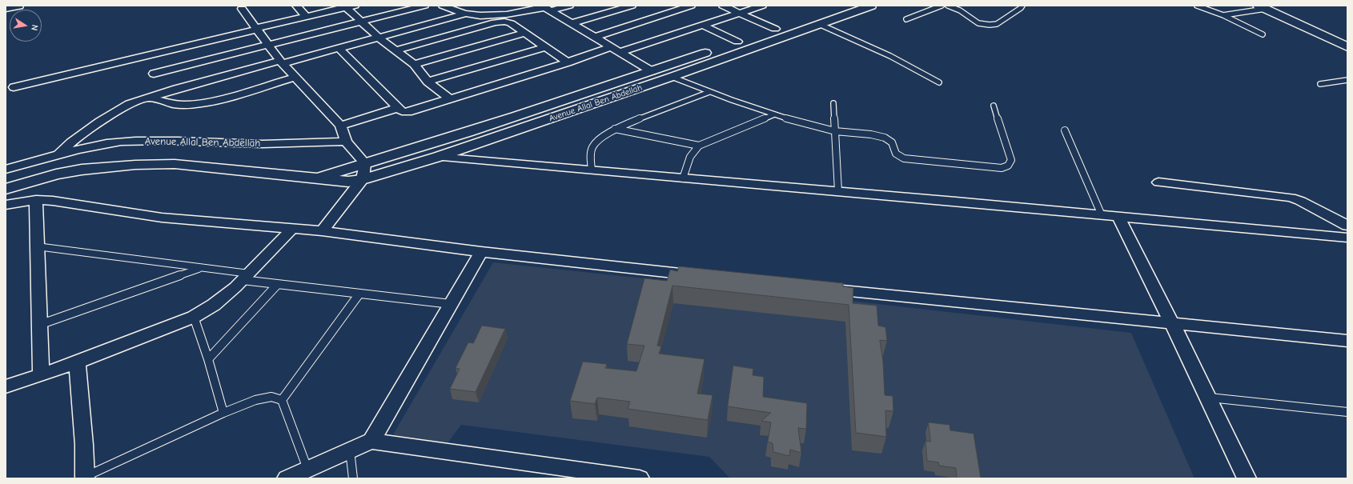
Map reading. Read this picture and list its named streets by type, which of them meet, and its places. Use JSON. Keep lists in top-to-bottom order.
{
  "streets": {
    "street": ["Avenue Allal Ben Abdellah"]
  },
  "north": "right"
}
